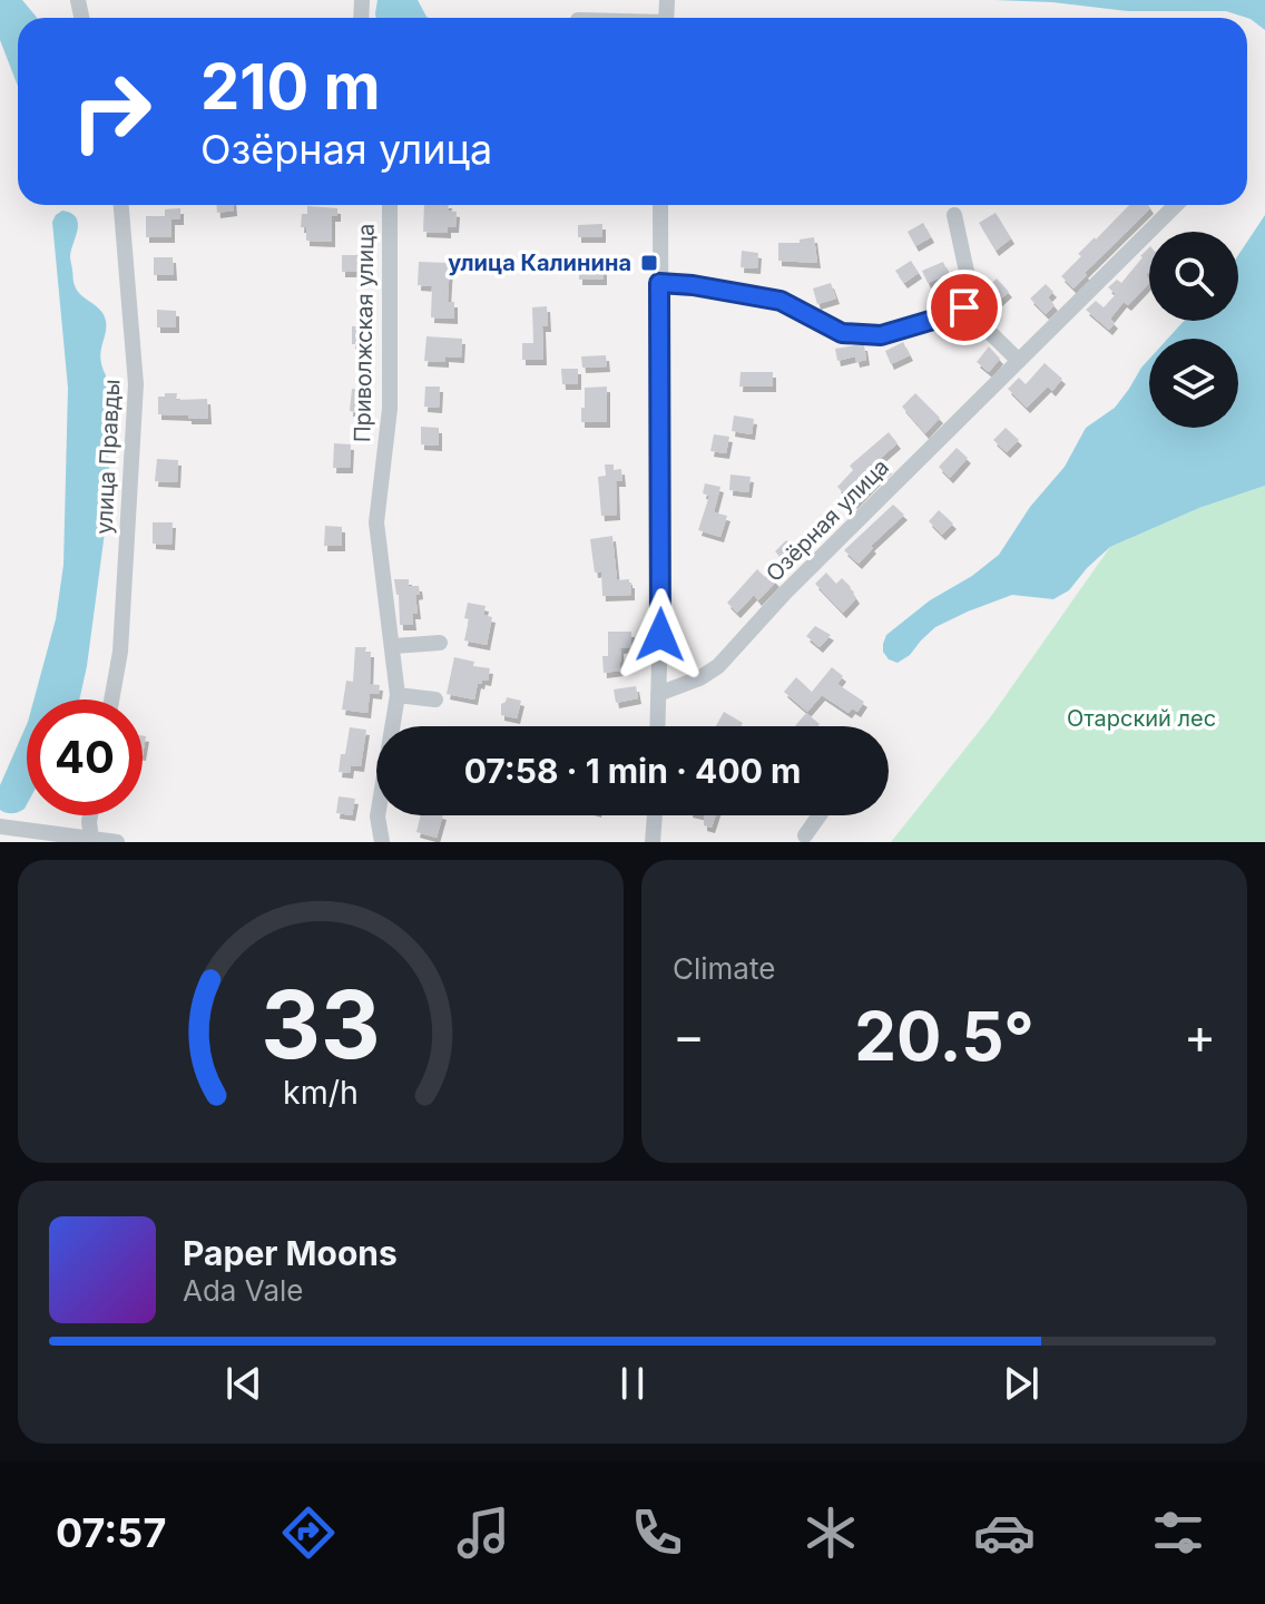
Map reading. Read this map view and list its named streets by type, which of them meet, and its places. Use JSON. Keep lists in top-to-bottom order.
{
  "streets": {
    "street": ["Приволжская улица", "улица Правды", "Озёрная улица"]
  },
  "parks": ["Отарский лес"],
  "places": {
    "transit": ["улица Калинина"]
  },
  "page": {
    "turn": ["210 m", "Озёрная улица"],
    "limit": "40",
    "trip": "07:58 · 1 min · 400 m",
    "tile": "Climate",
    "heat": ["−", "20.5°", "+"],
    "song": ["Paper Moons", "Ada Vale"],
    "tabs": "07:57",
    "gauge": ["33", "km/h"]
  }
}
